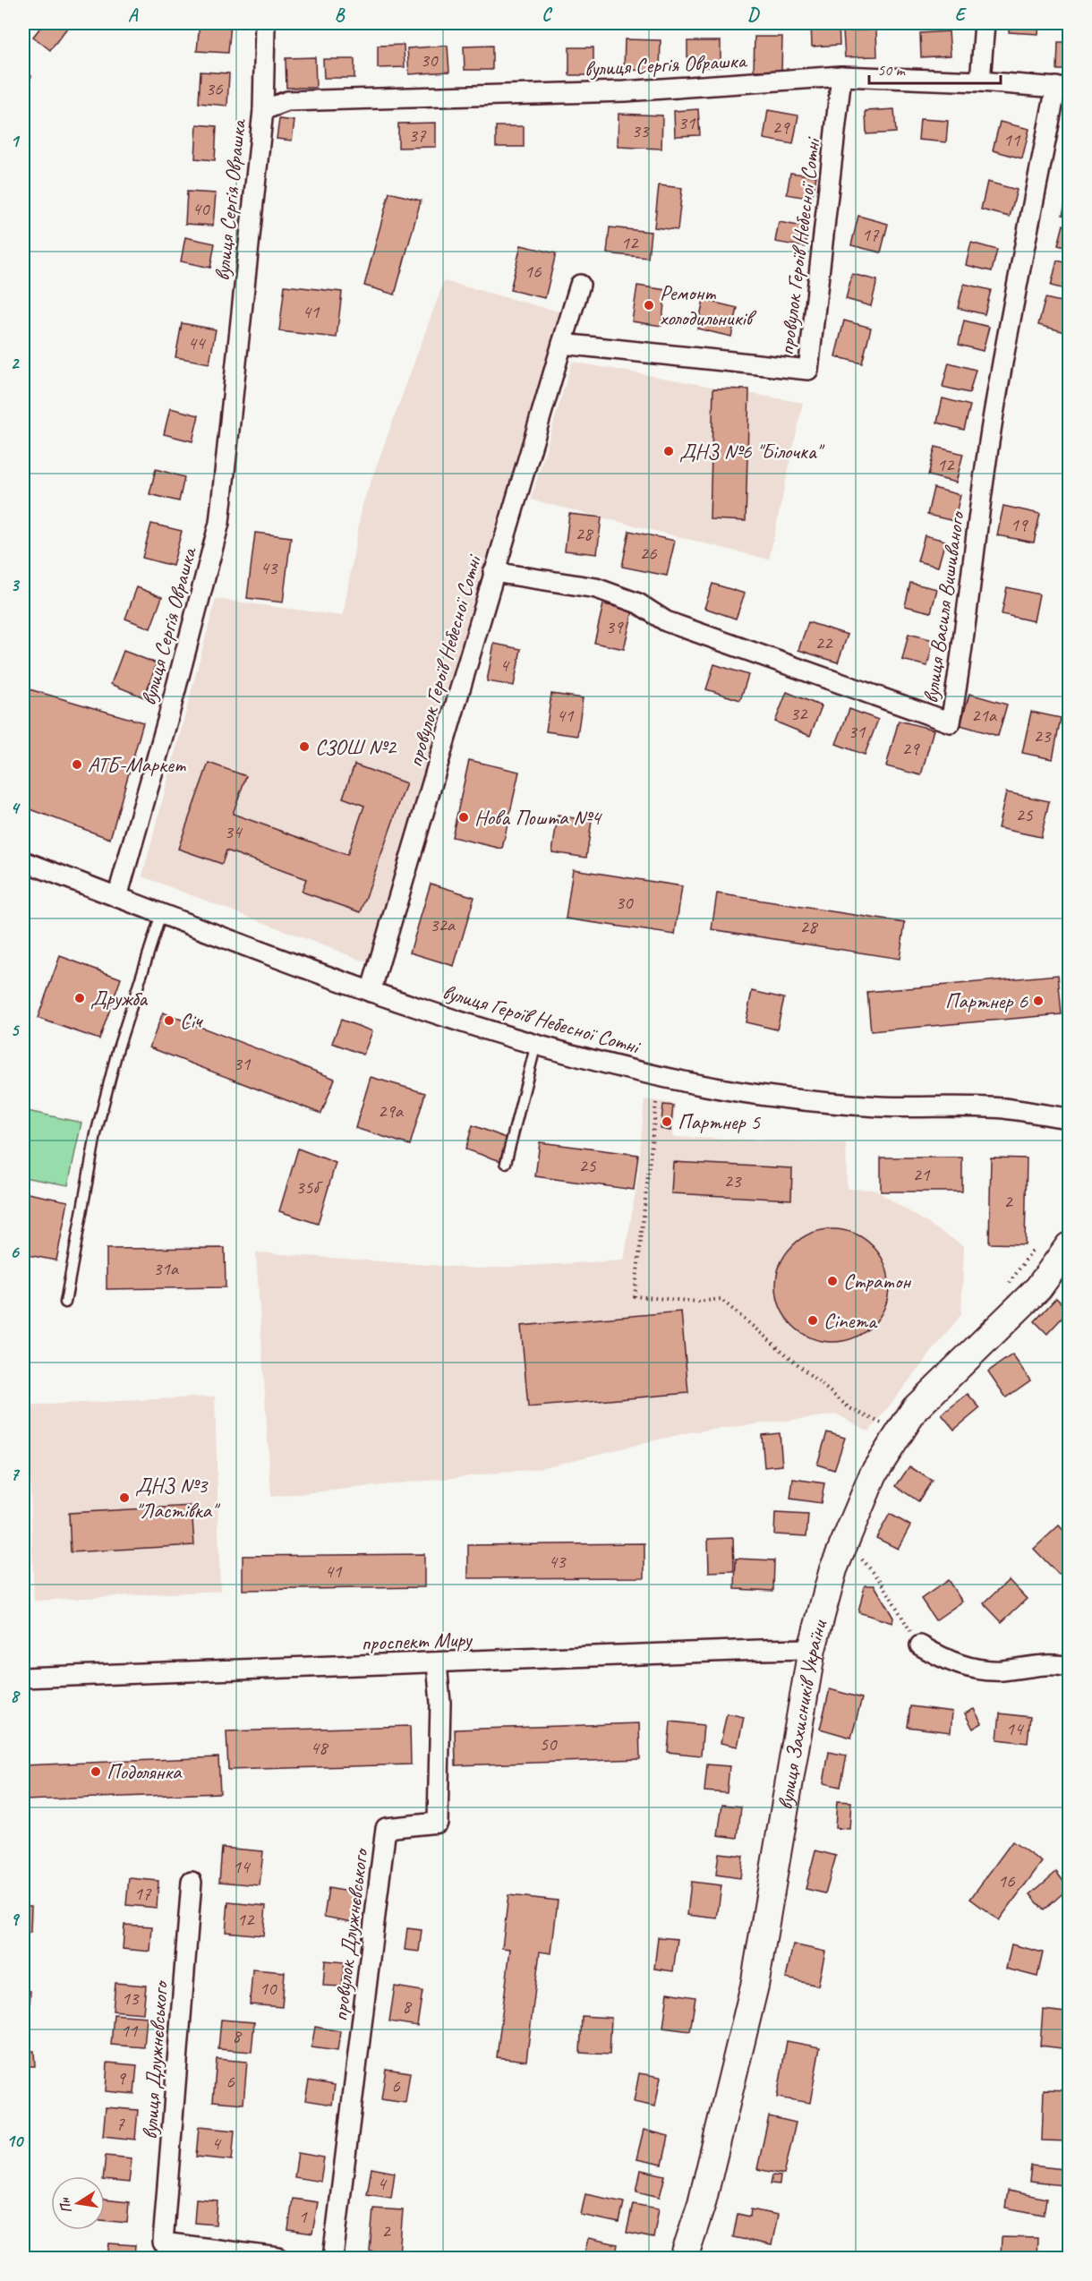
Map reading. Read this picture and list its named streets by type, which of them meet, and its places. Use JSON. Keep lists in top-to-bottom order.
{
  "streets": {
    "main road": ["вулиця Захисників України"],
    "street": [
      "вулиця Сергія Оврашка",
      "провулок Героїв Небесної Сотні",
      "вулиця Василя Вишиваного",
      "вулиця Героїв Небесної Сотні",
      "проспект Миру",
      "провулок Длужнєвського",
      "вулиця Длужнєвського"
    ]
  },
  "crossings": [
    ["вулиця Сергія Оврашка", "провулок Героїв Небесної Сотні"],
    ["вулиця Сергія Оврашка", "вулиця Василя Вишиваного"],
    ["вулиця Сергія Оврашка", "вулиця Героїв Небесної Сотні"],
    ["провулок Героїв Небесної Сотні", "вулиця Василя Вишиваного"],
    ["провулок Героїв Небесної Сотні", "вулиця Героїв Небесної Сотні"],
    ["проспект Миру", "вулиця Захисників України"],
    ["проспект Миру", "провулок Длужнєвського"]
  ],
  "places": [
    "Ремонт холодильників",
    "ДНЗ №6 \"Білочка\"",
    "СЗОШ №2",
    "АТБ-Маркет",
    "Нова Пошта №4",
    "Дружба",
    "Партнер 6",
    "Січ",
    "Партнер 5",
    "Стратон",
    "Cinema",
    "ДНЗ №3 \"Ластівка\"",
    "Подолянка"
  ],
  "house_numbers": [
    "30",
    "36",
    "31",
    "29",
    "33",
    "37",
    "11",
    "40",
    "17",
    "12",
    "16",
    "41",
    "44",
    "12",
    "19",
    "28",
    "26",
    "43",
    "39",
    "22",
    "4",
    "32",
    "41",
    "21а",
    "31",
    "23",
    "29",
    "25",
    "34",
    "30",
    "32а",
    "28",
    "31",
    "29а",
    "25",
    "21",
    "23",
    "35б",
    "2",
    "31а",
    "43",
    "41",
    "14",
    "50",
    "48",
    "14",
    "16",
    "17",
    "12",
    "10",
    "13",
    "8",
    "11",
    "8",
    "9",
    "6",
    "6",
    "7",
    "4",
    "4",
    "1",
    "2"
  ],
  "scale_bar": "50 m",
  "north": "left",
  "grid": {
    "columns": [
      "A",
      "B",
      "C",
      "D",
      "E"
    ],
    "rows": [
      "1",
      "2",
      "3",
      "4",
      "5",
      "6",
      "7",
      "8",
      "9",
      "10"
    ]
  }
}
